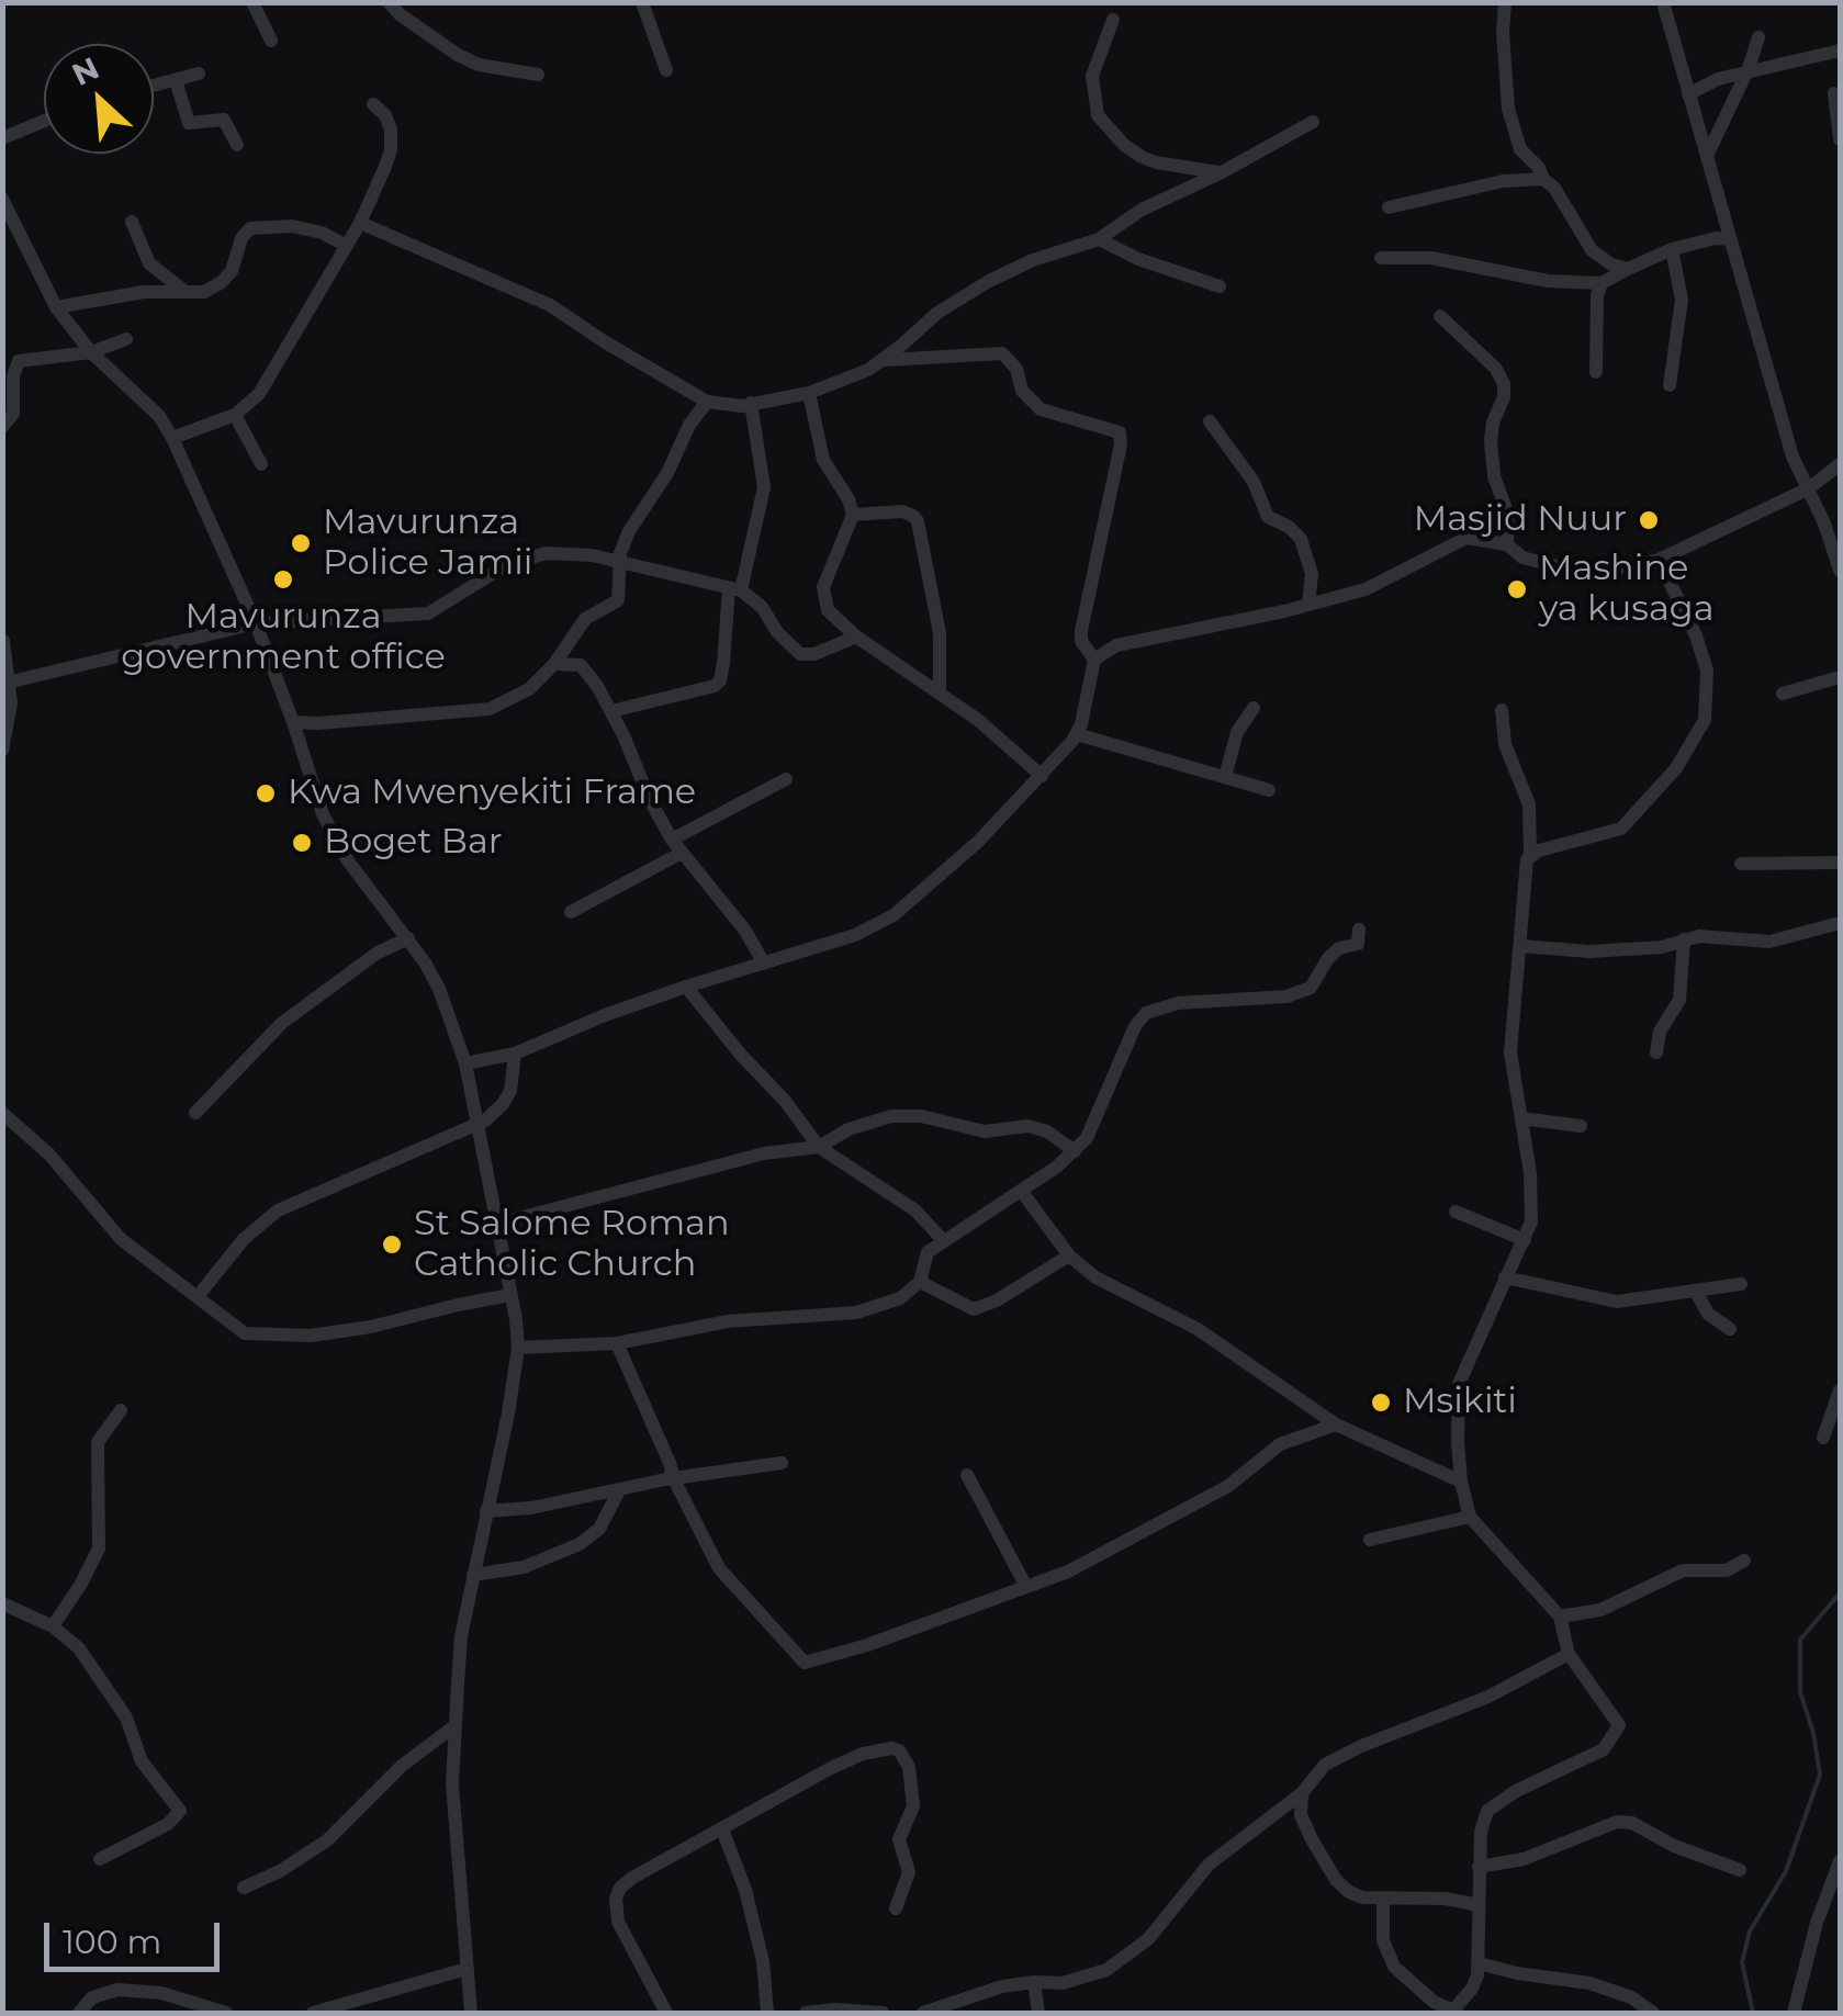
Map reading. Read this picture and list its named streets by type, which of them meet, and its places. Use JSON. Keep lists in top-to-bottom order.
{
  "places": [
    "Masjid Nuur",
    "Mavurunza Police Jamii",
    "Mavurunza government office",
    "Mashine ya kusaga",
    "Kwa Mwenyekiti Frame",
    "Boget Bar",
    "St Salome Roman Catholic Church",
    "Msikiti"
  ],
  "scale_bar": "100 m",
  "north": "top left"
}
